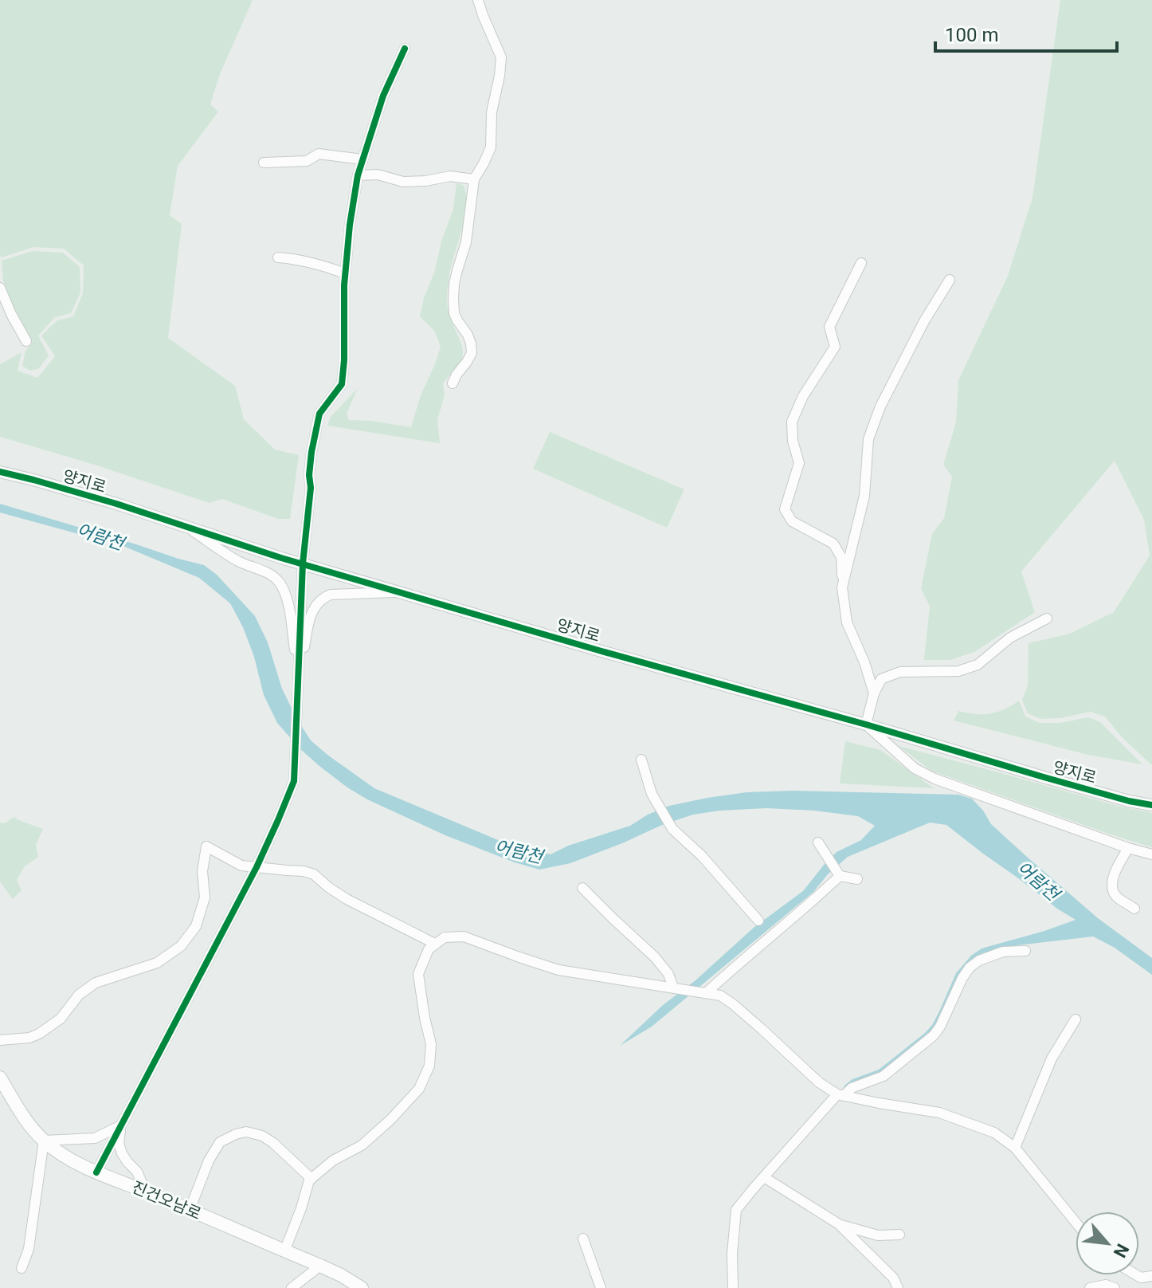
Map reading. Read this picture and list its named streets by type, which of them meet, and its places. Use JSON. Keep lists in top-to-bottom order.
{
  "streets": {
    "main road": ["진건오남로"],
    "street": ["양지로"]
  },
  "water": ["어람천"],
  "scale_bar": "100 m",
  "north": "bottom right"
}
